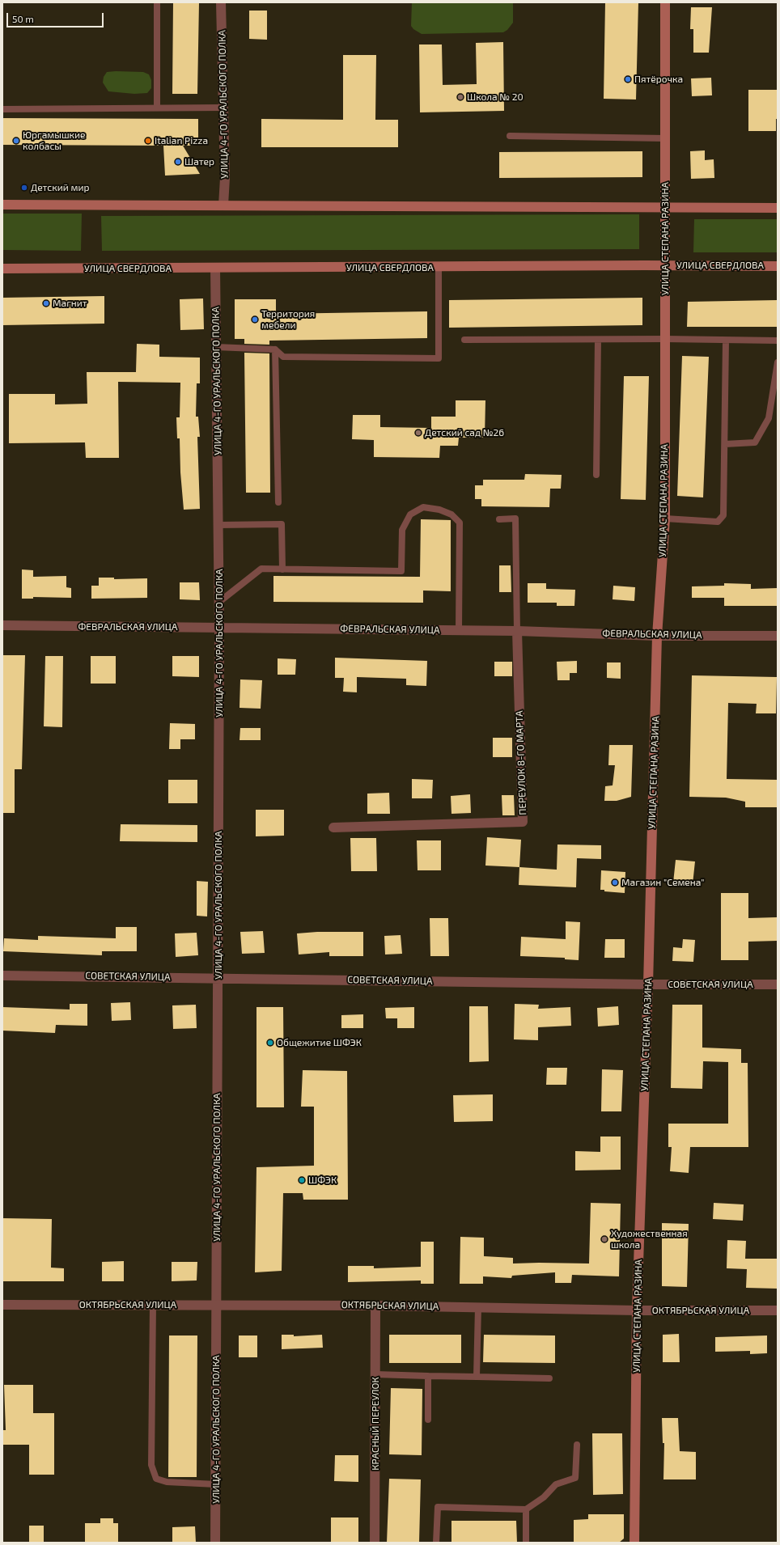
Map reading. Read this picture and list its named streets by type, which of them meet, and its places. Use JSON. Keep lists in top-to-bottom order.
{
  "streets": {
    "main road": ["УЛИЦА СТЕПАНА РАЗИНА", "УЛИЦА СВЕРДЛОВА"],
    "street": [
      "УЛИЦА 4-ГО УРАЛЬСКОГО ПОЛКА",
      "ФЕВРАЛЬСКАЯ УЛИЦА",
      "ПЕРЕУЛОК 8-ГО МАРТА",
      "СОВЕТСКАЯ УЛИЦА",
      "ОКТЯБРЬСКАЯ УЛИЦА",
      "КРАСНЫЙ ПЕРЕУЛОК"
    ]
  },
  "crossings": [
    ["УЛИЦА 4-ГО УРАЛЬСКОГО ПОЛКА", "УЛИЦА СВЕРДЛОВА"],
    ["УЛИЦА 4-ГО УРАЛЬСКОГО ПОЛКА", "ФЕВРАЛЬСКАЯ УЛИЦА"],
    ["УЛИЦА 4-ГО УРАЛЬСКОГО ПОЛКА", "СОВЕТСКАЯ УЛИЦА"],
    ["УЛИЦА 4-ГО УРАЛЬСКОГО ПОЛКА", "ОКТЯБРЬСКАЯ УЛИЦА"],
    ["УЛИЦА СТЕПАНА РАЗИНА", "УЛИЦА СВЕРДЛОВА"],
    ["УЛИЦА СТЕПАНА РАЗИНА", "ФЕВРАЛЬСКАЯ УЛИЦА"],
    ["УЛИЦА СТЕПАНА РАЗИНА", "СОВЕТСКАЯ УЛИЦА"],
    ["УЛИЦА СТЕПАНА РАЗИНА", "ОКТЯБРЬСКАЯ УЛИЦА"],
    ["ФЕВРАЛЬСКАЯ УЛИЦА", "ПЕРЕУЛОК 8-ГО МАРТА"],
    ["ОКТЯБРЬСКАЯ УЛИЦА", "КРАСНЫЙ ПЕРЕУЛОК"]
  ],
  "places": [
    "Пятёрочка",
    "Школа № 20",
    "Юргамышкие колбасы",
    "Italian Pizza",
    "Шатер",
    "Детский мир",
    "Магнит",
    "Территория мебели",
    "Детский сад №26",
    "Магазин \"Семена\"",
    "Общежитие ШФЭК",
    "ШФЭК",
    "Художественная школа"
  ],
  "scale_bar": "50 m"
}
